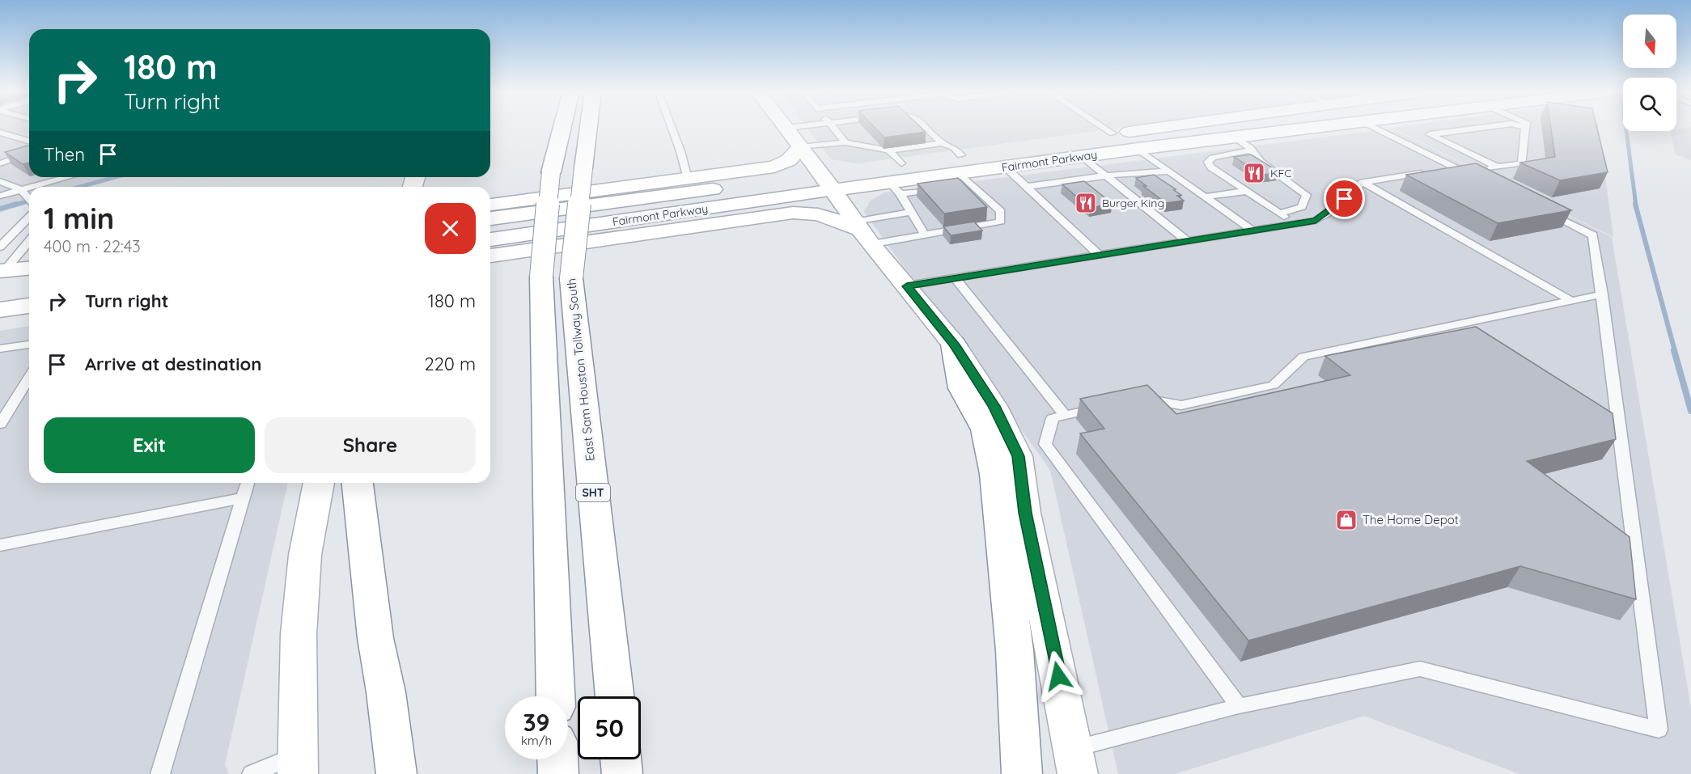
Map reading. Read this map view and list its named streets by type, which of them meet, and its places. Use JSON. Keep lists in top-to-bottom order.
{
  "streets": {
    "main road": ["Fairmont Parkway", "East Sam Houston Tollway South", "SHT"]
  },
  "places": {
    "restaurant": ["KFC", "Burger King"],
    "shop": ["The Home Depot"]
  },
  "north": "bottom",
  "page": {
    "turn": ["180 m", "Turn right"],
    "then": "Then",
    "heading": ["1 min", "400 m · 22:43"],
    "list": [
      {
        "name": "Turn right",
        "value": "180 m"
      },
      {
        "name": "Arrive at destination",
        "value": "220 m"
      }
    ],
    "buttons": ["Exit", "Share"],
    "speed": "39 km/h",
    "limit": "50"
  }
}
